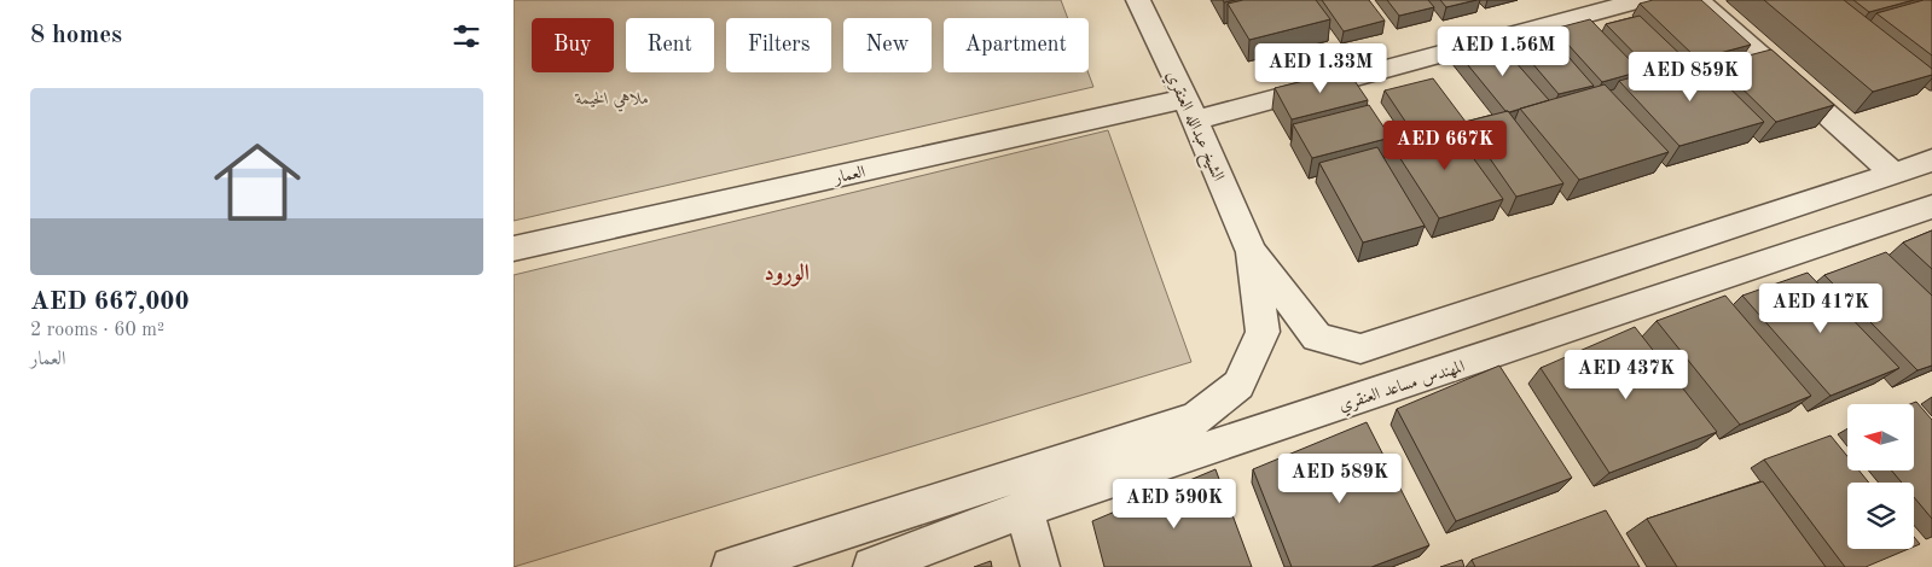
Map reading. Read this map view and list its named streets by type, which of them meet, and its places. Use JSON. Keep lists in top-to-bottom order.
{
  "streets": {
    "street": ["الشيخ عبدالله العنقري", "العمار", "المهندس مساعد العنقري"]
  },
  "crossings": [
    ["الشيخ عبدالله العنقري", "العمار"]
  ],
  "districts": ["الورود"],
  "parks": ["ملاهي الخيمة"],
  "north": "left",
  "page": {
    "heading": "8 homes",
    "chip": [
      "Buy",
      "Rent",
      "Filters",
      "New",
      "Apartment"
    ],
    "price": [
      "AED 1.56M",
      "AED 1.33M",
      "AED 859K",
      "AED 667K",
      "AED 417K",
      "AED 437K",
      "AED 589K",
      "AED 590K"
    ],
    "list": [
      {
        "name": "AED 667,000",
        "note": "2 rooms · 60 m² · العمار"
      }
    ]
  }
}
